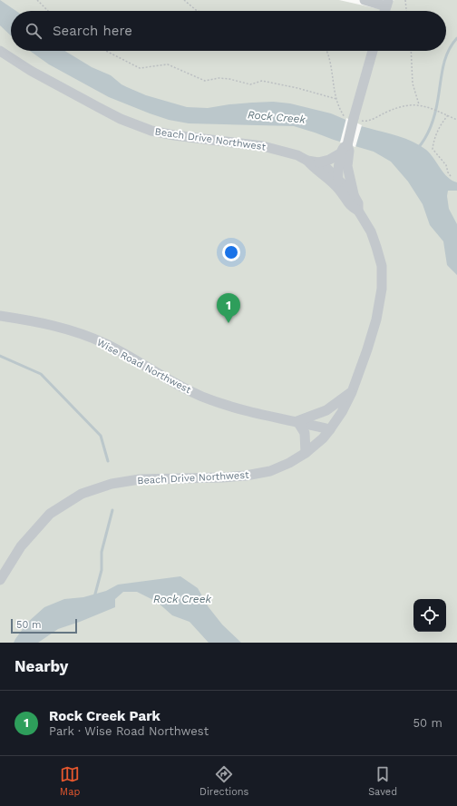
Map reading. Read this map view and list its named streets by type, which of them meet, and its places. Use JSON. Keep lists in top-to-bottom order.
{
  "streets": {
    "street": ["Beach Drive Northwest", "Wise Road Northwest"]
  },
  "crossings": [
    ["Beach Drive Northwest", "Wise Road Northwest"]
  ],
  "water": ["Rock Creek"],
  "scale_bar": "50 m",
  "page": {
    "search": "Search here",
    "pins": "1",
    "scale": "50 m",
    "heading": "Nearby",
    "list": [
      {
        "mark": "1",
        "name": "Rock Creek Park",
        "note": "Park · Wise Road Northwest",
        "value": "50 m"
      }
    ],
    "nav": ["Map", "Directions", "Saved"]
  }
}
